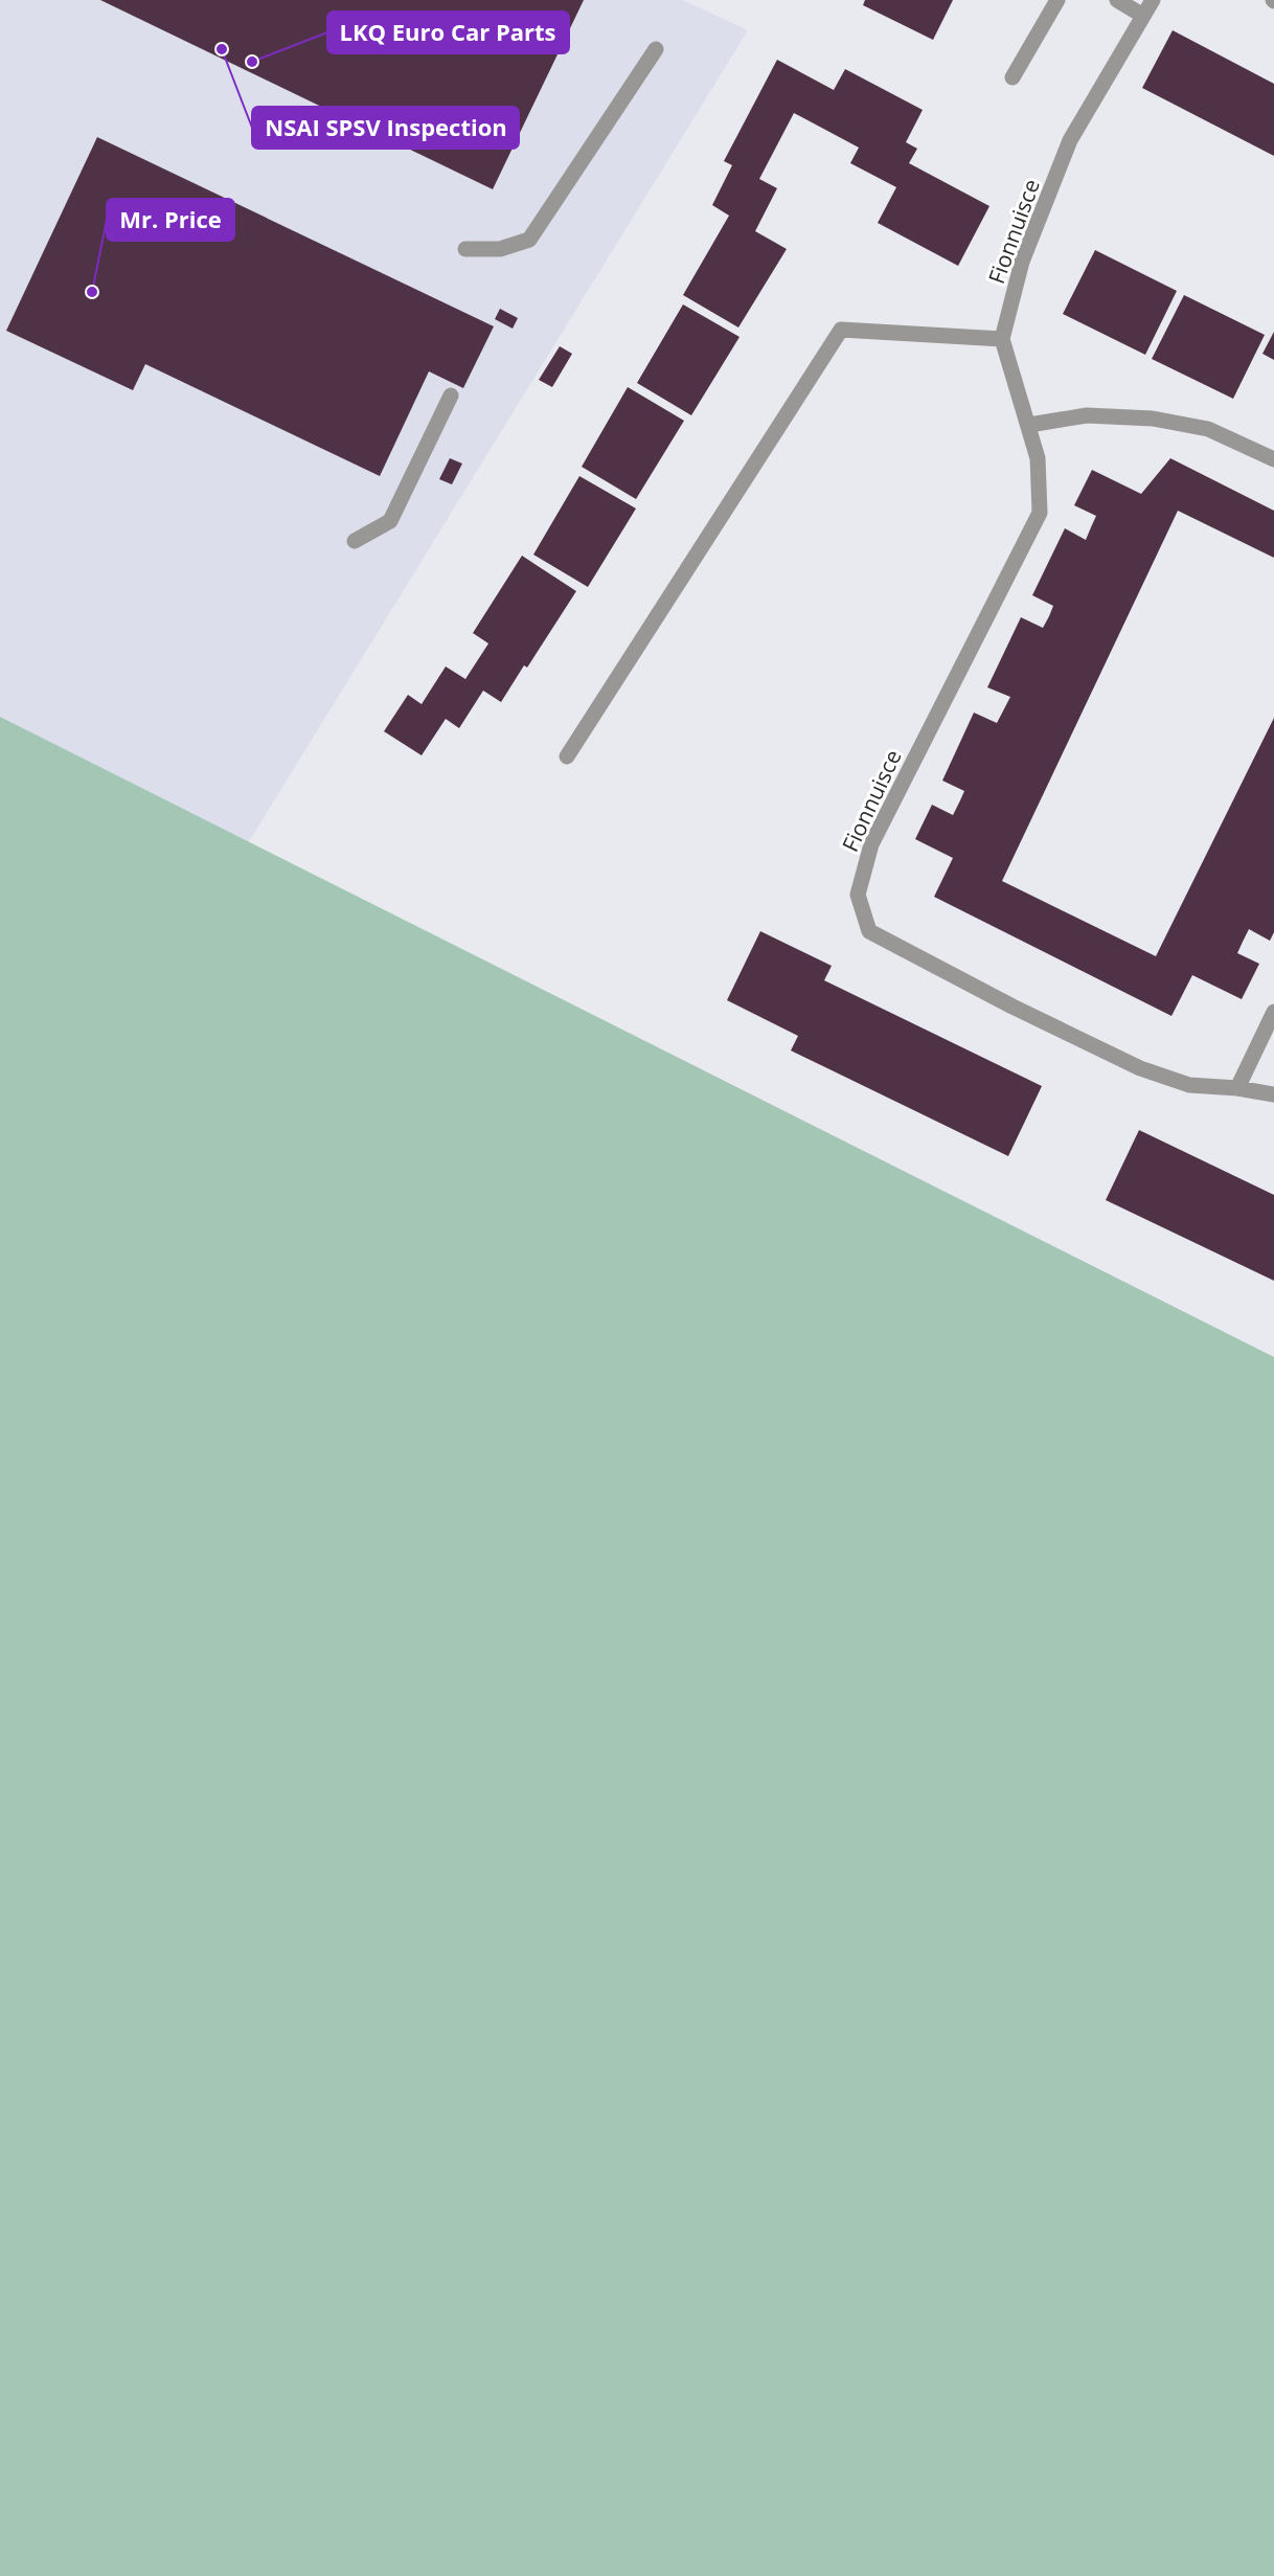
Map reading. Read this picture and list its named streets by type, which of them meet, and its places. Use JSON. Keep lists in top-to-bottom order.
{
  "streets": {
    "street": ["Fionnuisce"]
  },
  "places": ["NSAI SPSV Inspection", "LKQ Euro Car Parts", "Mr. Price"]
}
